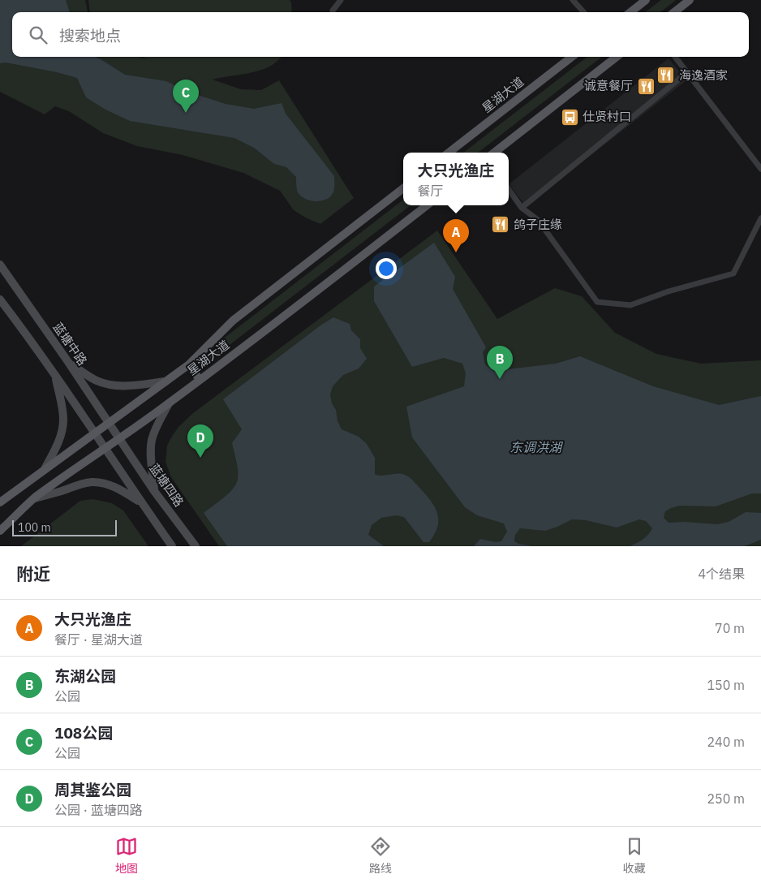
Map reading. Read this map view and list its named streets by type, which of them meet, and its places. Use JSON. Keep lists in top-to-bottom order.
{
  "streets": {
    "main road": ["星湖大道", "蓝塘中路", "蓝塘四路"]
  },
  "crossings": [
    ["星湖大道", "蓝塘中路"],
    ["星湖大道", "蓝塘四路"],
    ["蓝塘中路", "蓝塘四路"]
  ],
  "water": ["东调洪湖"],
  "places": {
    "restaurant": ["海逸酒家", "诚意餐厅", "鸽子庄缘"],
    "bus stop": ["仕贤村口"]
  },
  "scale_bar": "100 m",
  "page": {
    "search": "搜索地点",
    "pins": [
      "C",
      "A",
      "B",
      "D"
    ],
    "popup": ["大只光渔庄", "餐厅"],
    "scale": "100 m",
    "heading": ["附近", "4个结果"],
    "list": [
      {
        "mark": "A",
        "name": "大只光渔庄",
        "note": "餐厅 · 星湖大道",
        "value": "70 m"
      },
      {
        "mark": "B",
        "name": "东湖公园",
        "note": "公园",
        "value": "150 m"
      },
      {
        "mark": "C",
        "name": "108公园",
        "note": "公园",
        "value": "240 m"
      },
      {
        "mark": "D",
        "name": "周其鉴公园",
        "note": "公园 · 蓝塘四路",
        "value": "250 m"
      }
    ],
    "nav": ["地图", "路线", "收藏"]
  }
}
